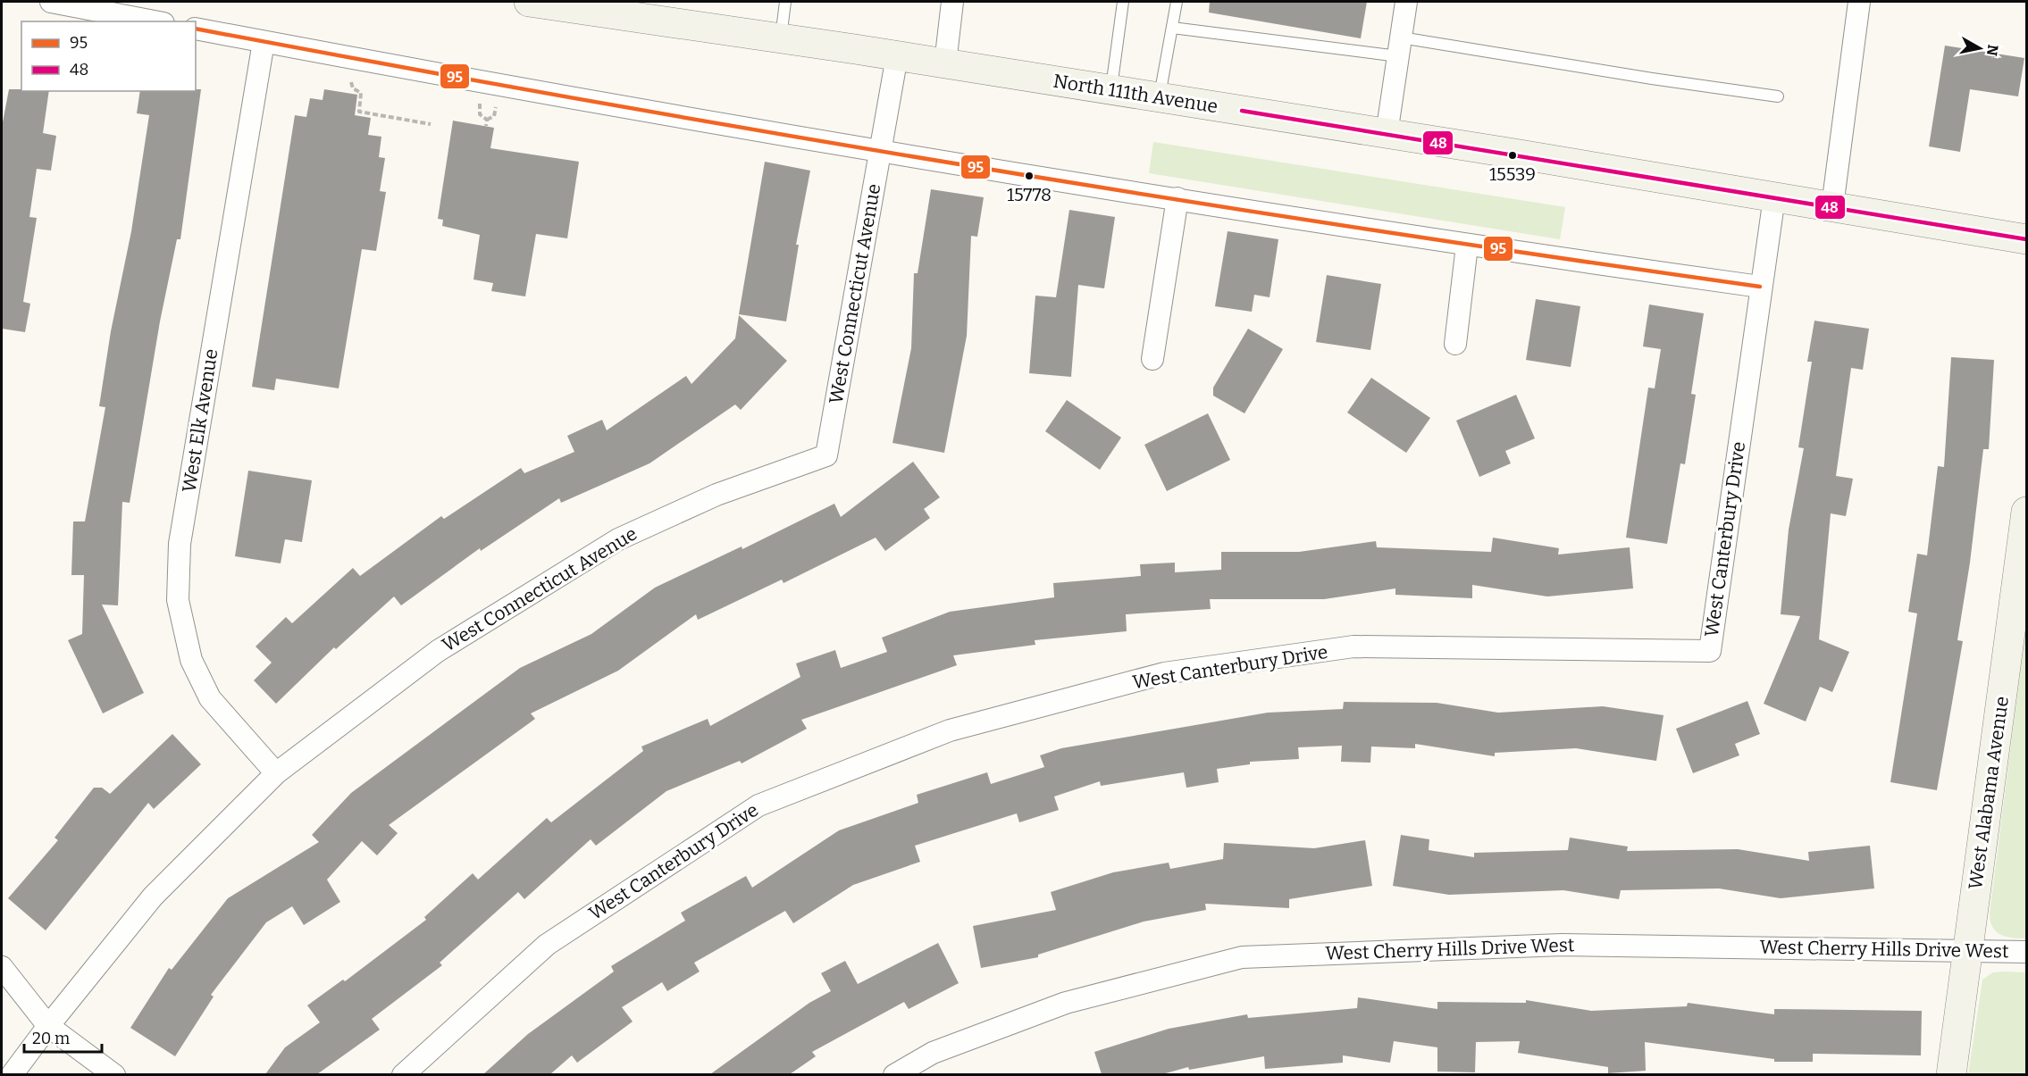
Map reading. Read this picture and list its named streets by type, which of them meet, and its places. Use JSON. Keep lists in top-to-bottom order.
{
  "streets": {
    "street": [
      "North 111th Avenue",
      "West Connecticut Avenue",
      "West Elk Avenue",
      "West Canterbury Drive",
      "West Alabama Avenue",
      "West Cherry Hills Drive West"
    ]
  },
  "crossings": [
    ["North 111th Avenue", "West Connecticut Avenue"],
    ["North 111th Avenue", "West Canterbury Drive"],
    ["West Connecticut Avenue", "West Elk Avenue"],
    ["West Alabama Avenue", "West Cherry Hills Drive West"]
  ],
  "places": ["15539", "15778"],
  "lines": ["transit line 95", "transit line 48"],
  "legend": ["95", "48"],
  "scale_bar": "20 m",
  "north": "right"
}
